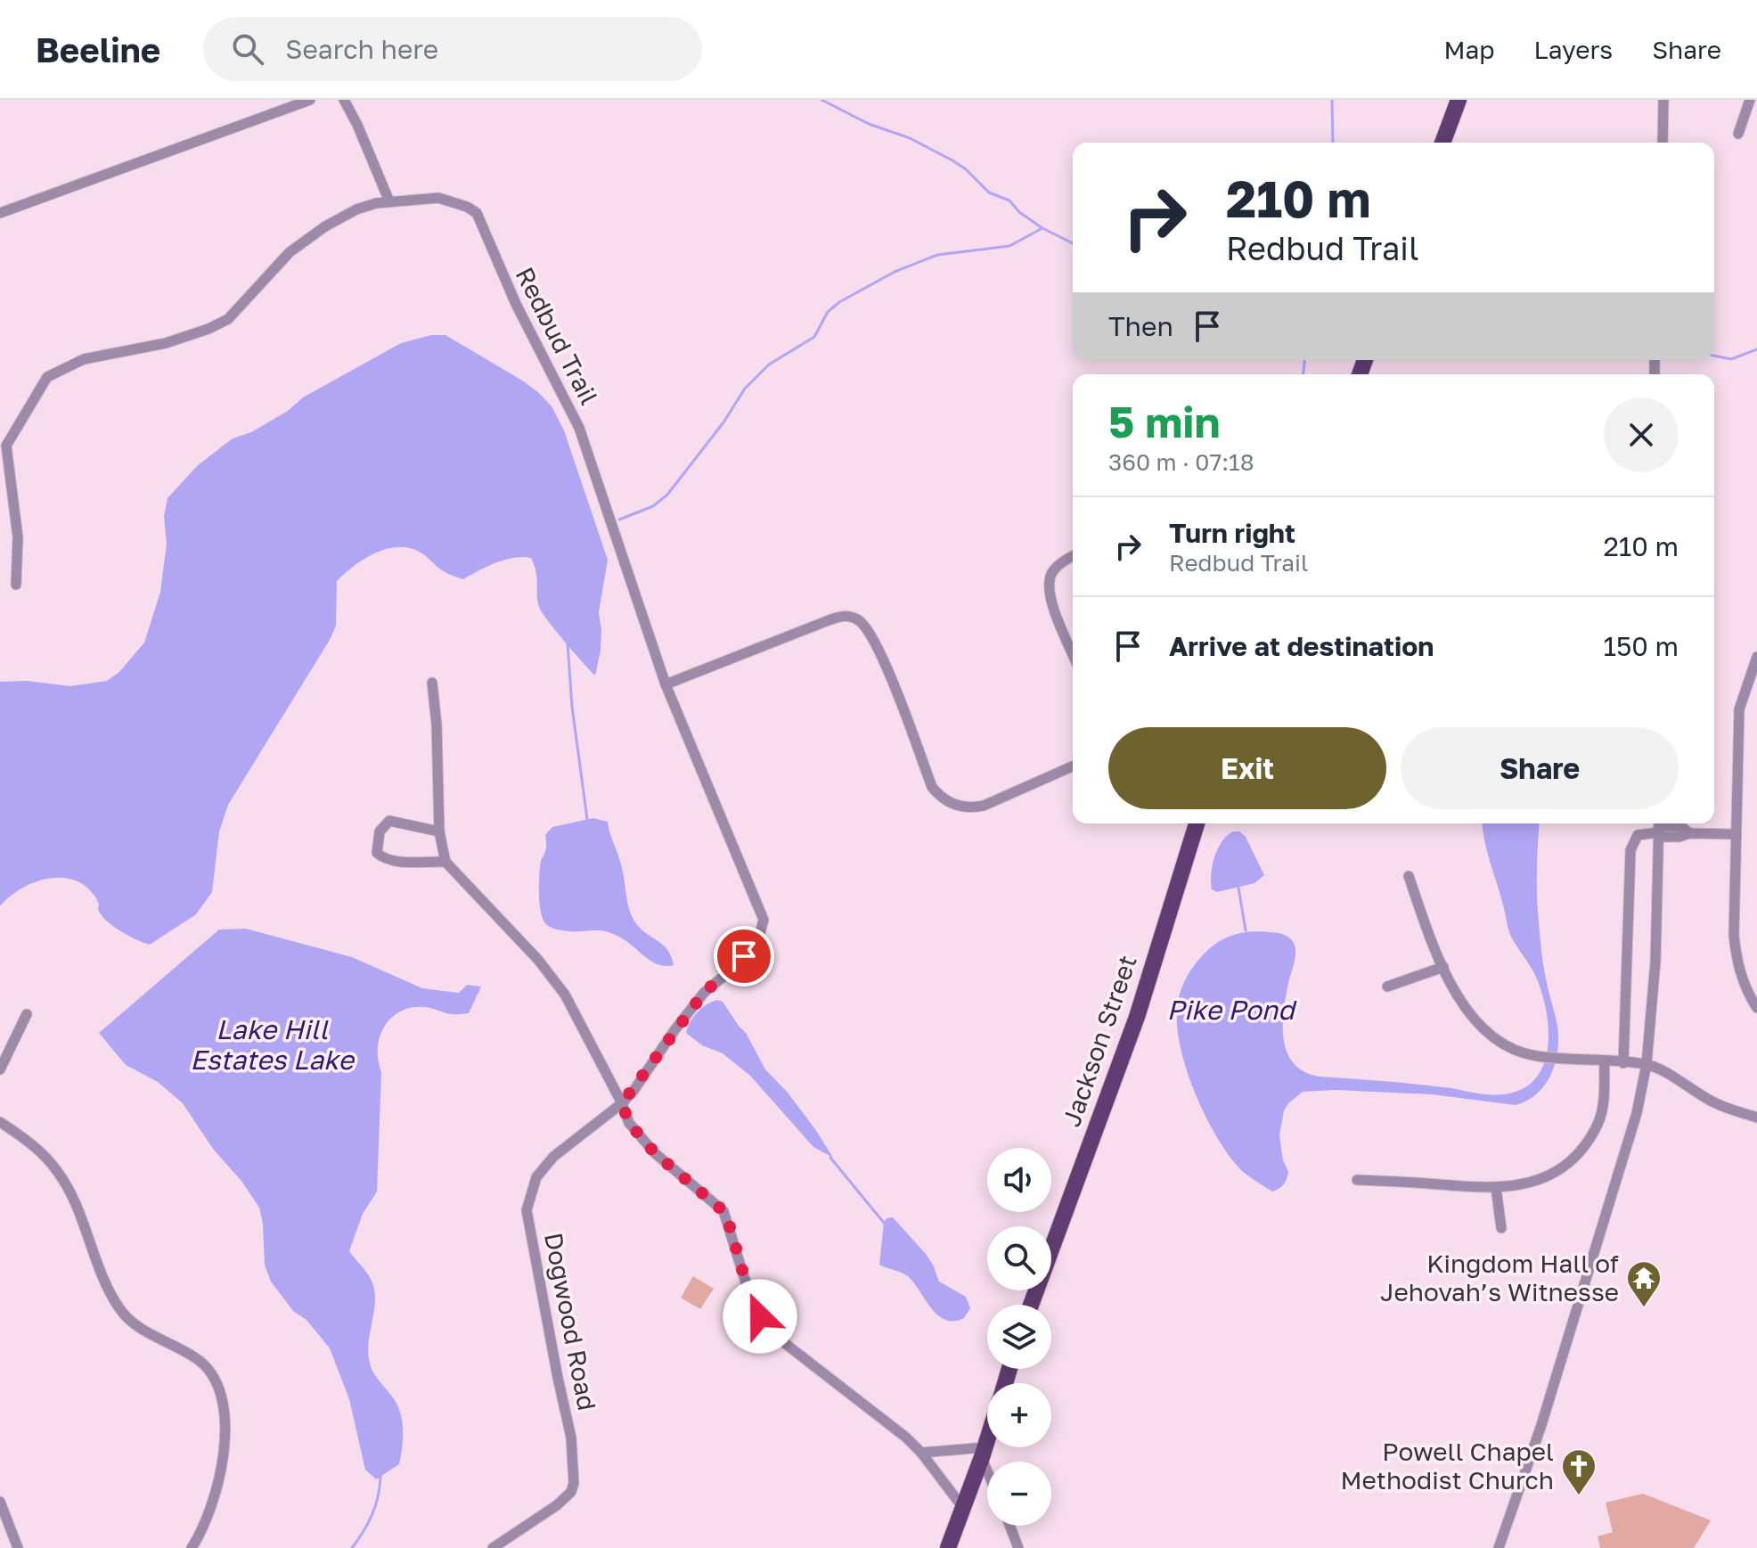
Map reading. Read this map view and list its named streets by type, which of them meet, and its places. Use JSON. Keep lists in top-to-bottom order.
{
  "streets": {
    "main road": ["Jackson Street"],
    "street": ["Redbud Trail", "Dogwood Road"]
  },
  "crossings": [
    ["Redbud Trail", "Dogwood Road"]
  ],
  "water": ["Pike Pond", "Lake Hill Estates Lake"],
  "places": {
    "temple": ["Kingdom Hall of Jehovah’s Witnesse"],
    "church": ["Powell Chapel Methodist Church"]
  },
  "page": {
    "header": "Beeline",
    "search": "Search here",
    "nav": ["Map", "Layers", "Share"],
    "turn": ["210 m", "Redbud Trail"],
    "then": "Then",
    "heading": ["5 min", "360 m · 07:18"],
    "list": [
      {
        "name": "Turn right",
        "note": "Redbud Trail",
        "value": "210 m"
      },
      {
        "name": "Arrive at destination",
        "value": "150 m"
      }
    ],
    "buttons": ["Exit", "Share"],
    "map_buttons": ["+", "−"]
  }
}
